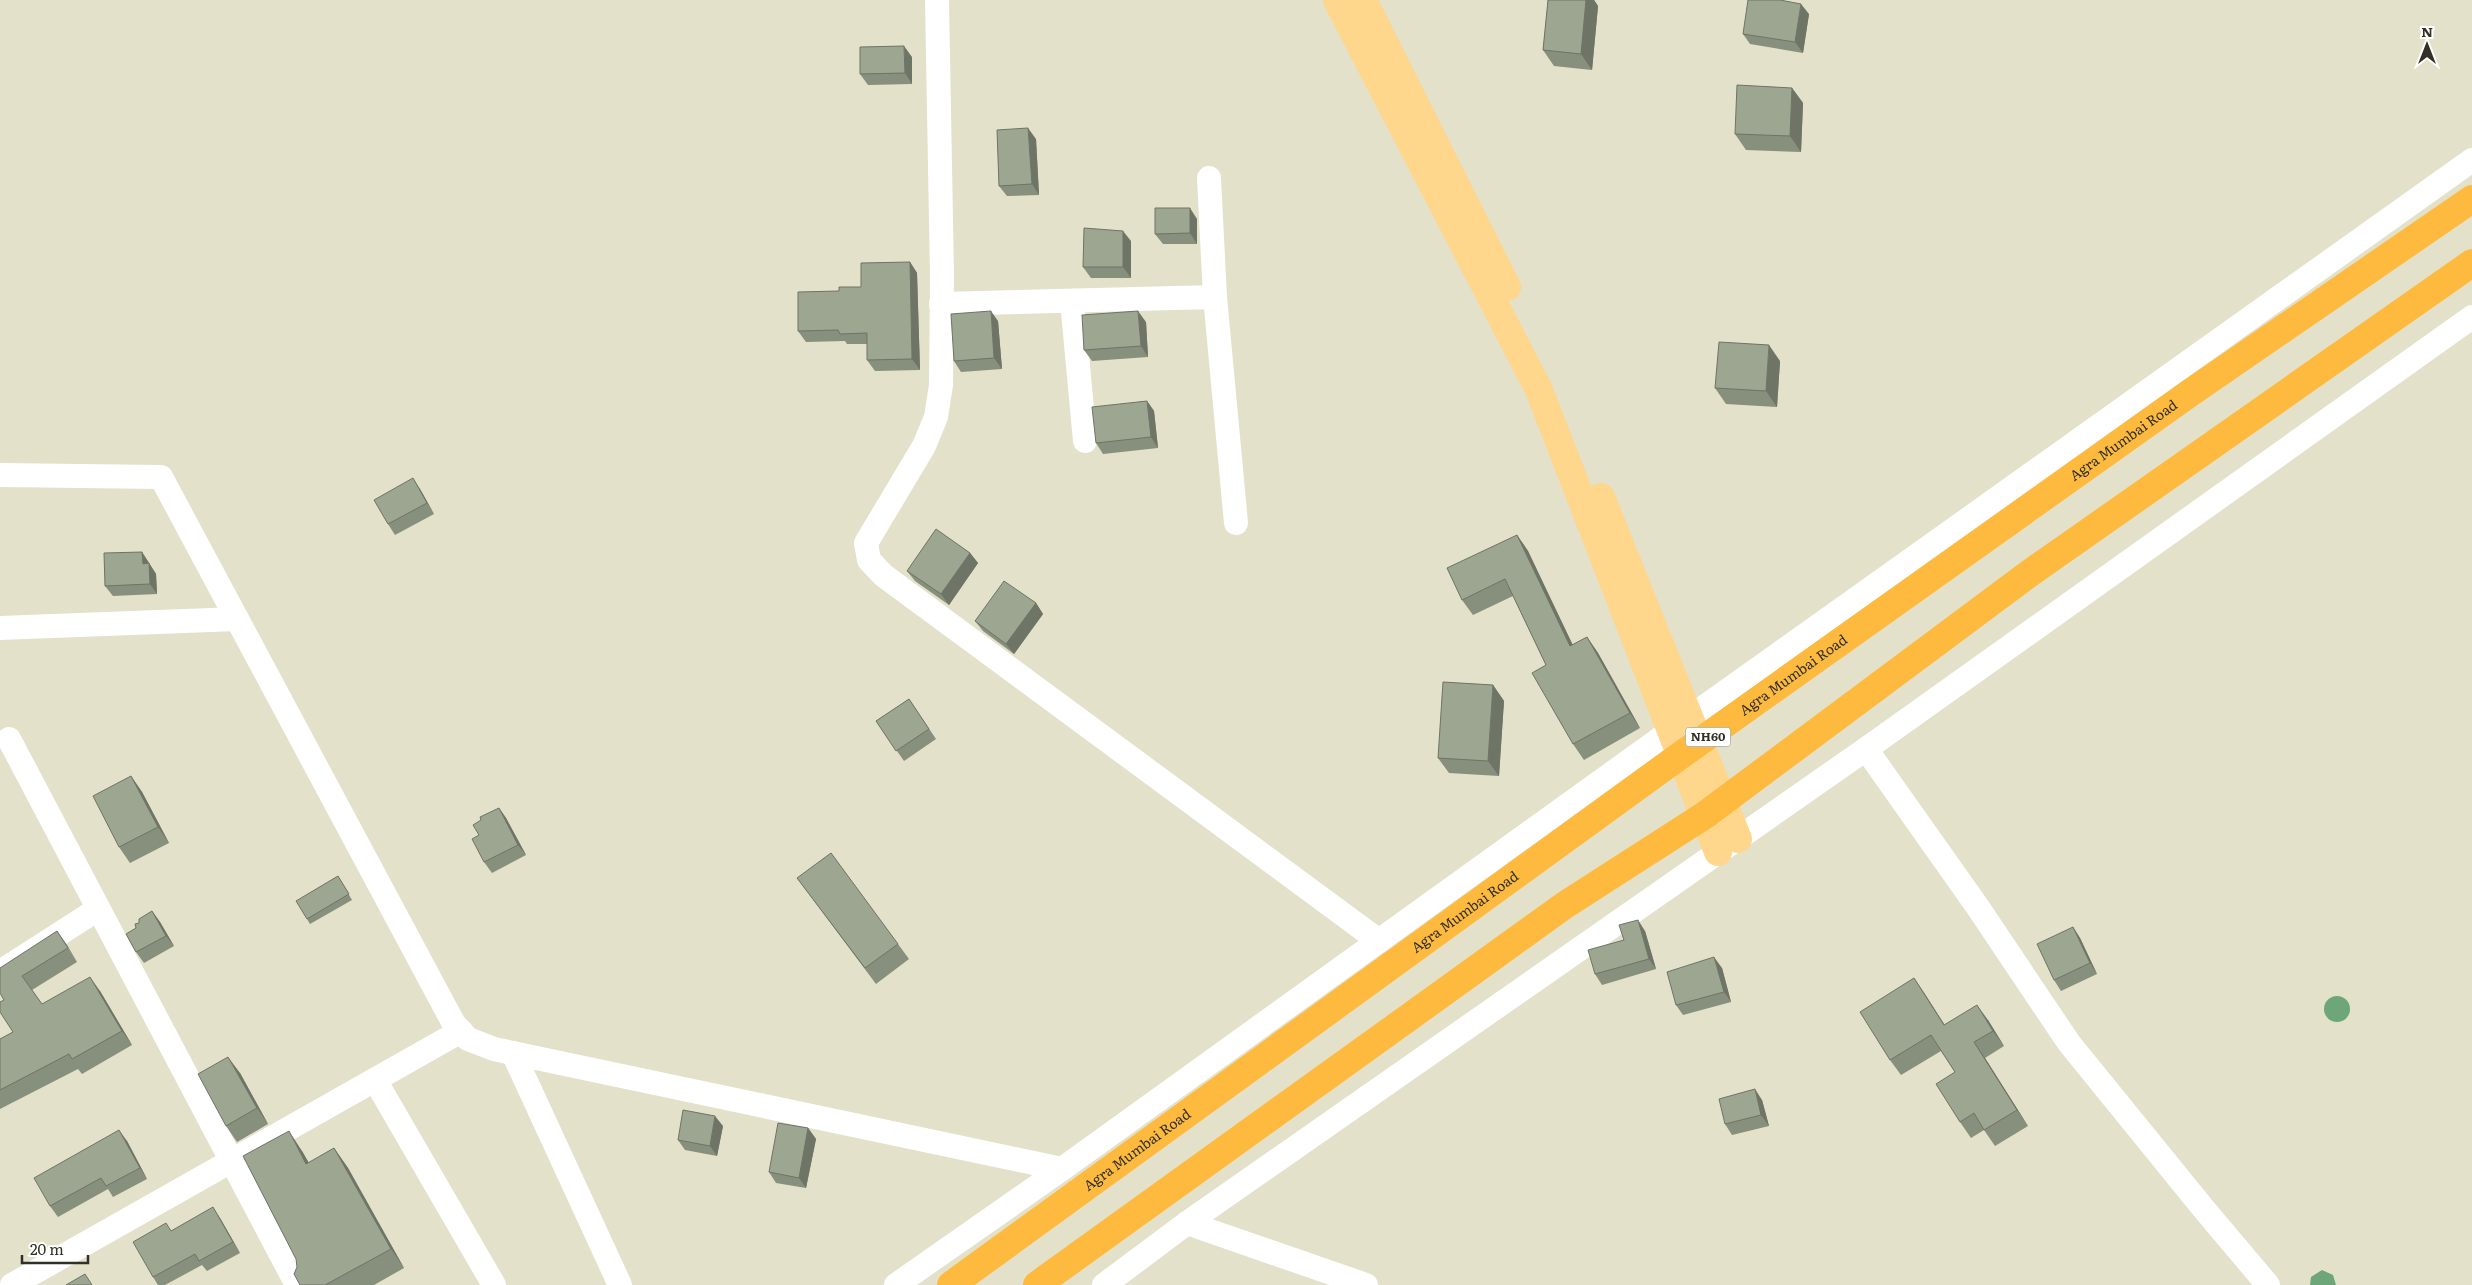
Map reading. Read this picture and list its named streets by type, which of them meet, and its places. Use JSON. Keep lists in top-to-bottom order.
{
  "streets": {
    "highway": ["Agra Mumbai Road", "NH60"]
  },
  "scale_bar": "20 m",
  "north": "top"
}
